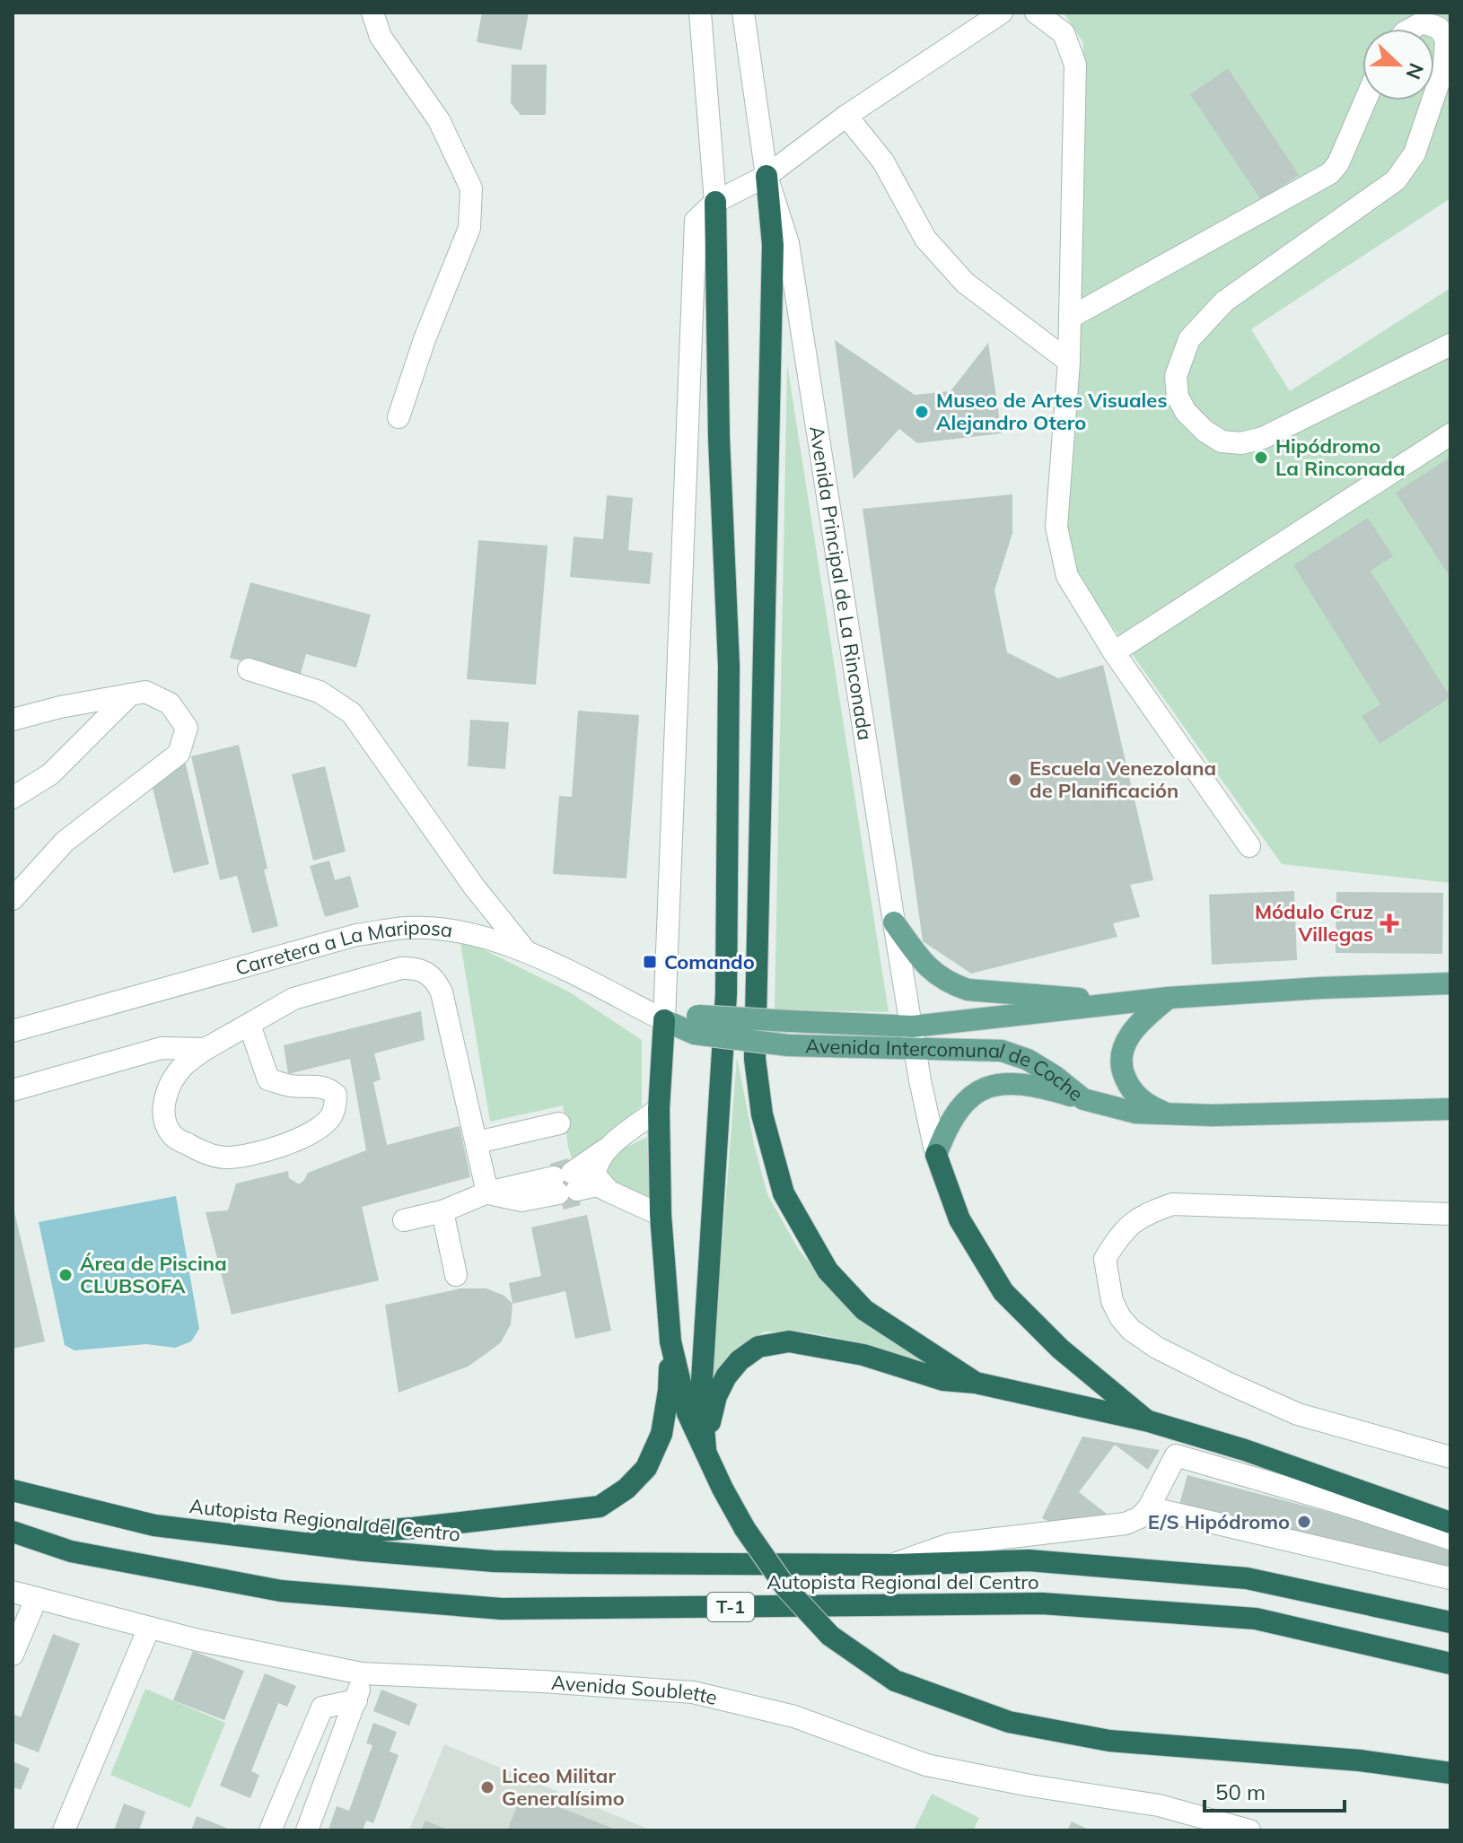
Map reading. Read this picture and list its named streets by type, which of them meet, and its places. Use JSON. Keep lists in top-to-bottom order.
{
  "streets": {
    "highway": ["Autopista Regional del Centro", "T-1"],
    "main road": ["Avenida Intercomunal de Coche"],
    "street": ["Avenida Principal de La Rinconada", "Carretera a La Mariposa", "Avenida Soublette"]
  },
  "crossings": [
    ["Avenida Principal de La Rinconada", "Avenida Intercomunal de Coche"],
    ["Carretera a La Mariposa", "Avenida Intercomunal de Coche"]
  ],
  "places": {
    "other": [
      "Museo de Artes Visuales Alejandro Otero",
      "Hipódromo La Rinconada",
      "Escuela Venezolana de Planificación",
      "Área de Piscina CLUBSOFA",
      "E/S Hipódromo",
      "Liceo Militar Generalísimo"
    ],
    "health": ["Módulo Cruz Villegas"],
    "transit": ["Comando"]
  },
  "scale_bar": "50 m",
  "north": "right"
}
